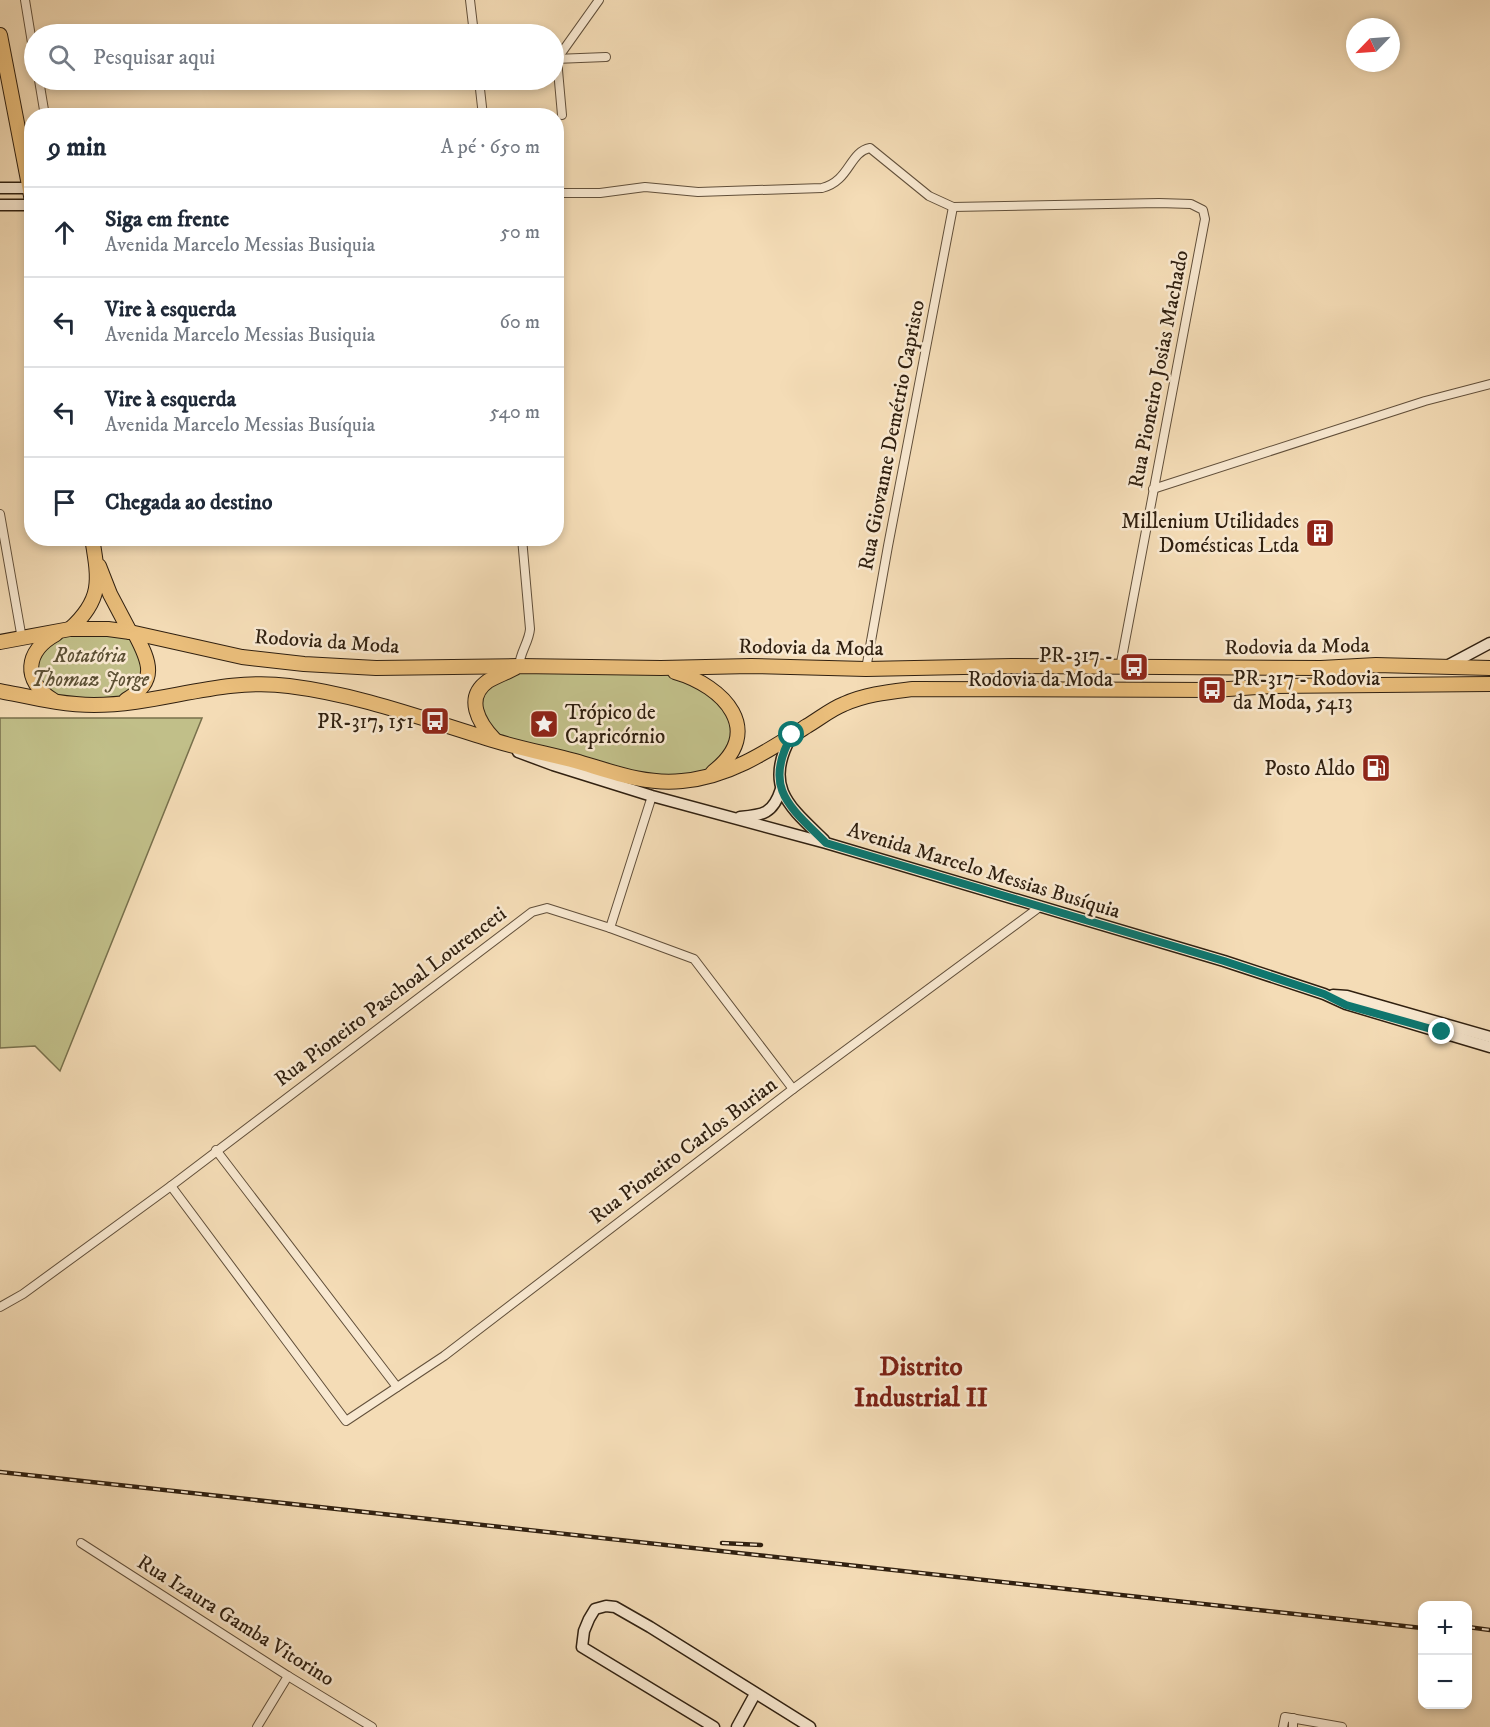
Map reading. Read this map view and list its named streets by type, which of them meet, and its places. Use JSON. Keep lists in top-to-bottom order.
{
  "streets": {
    "highway": ["Rodovia da Moda"],
    "street": [
      "Rua Pioneiro Josias Machado",
      "Rua Giovanne Demétrio Capristo",
      "Avenida Marcelo Messias Busíquia",
      "Rua Pioneiro Paschoal Lourenceti",
      "Rua Pioneiro Carlos Burian",
      "Rua Izaura Gamba Vitorino"
    ]
  },
  "crossings": [
    ["Rua Pioneiro Josias Machado", "Rua Giovanne Demétrio Capristo"],
    ["Rua Pioneiro Josias Machado", "Rodovia da Moda"],
    ["Rua Giovanne Demétrio Capristo", "Rodovia da Moda"],
    ["Rodovia da Moda", "Avenida Marcelo Messias Busíquia"],
    ["Avenida Marcelo Messias Busíquia", "Rua Pioneiro Carlos Burian"],
    ["Rua Pioneiro Paschoal Lourenceti", "Rua Pioneiro Carlos Burian"]
  ],
  "districts": ["Distrito Industrial II"],
  "parks": ["Rotatória Thomaz Jorge"],
  "places": {
    "building": ["Millenium Utilidades Domésticas Ltda"],
    "bus stop": ["PR-317 - Rodovia da Moda", "PR-317 - Rodovia da Moda, 5413", "PR-317, 151"],
    "place": ["Trópico de Capricórnio"],
    "fuel station": ["Posto Aldo"]
  },
  "north": "bottom left",
  "page": {
    "search": "Pesquisar aqui",
    "heading": ["9 min", "A pé · 650 m"],
    "list": [
      ["Siga em frente", "Avenida Marcelo Messias Busiquia", "50 m"],
      ["Vire à esquerda", "Avenida Marcelo Messias Busiquia", "60 m"],
      ["Vire à esquerda", "Avenida Marcelo Messias Busíquia", "540 m"],
      "Chegada ao destino"
    ],
    "map_buttons": ["+", "−"]
  }
}
